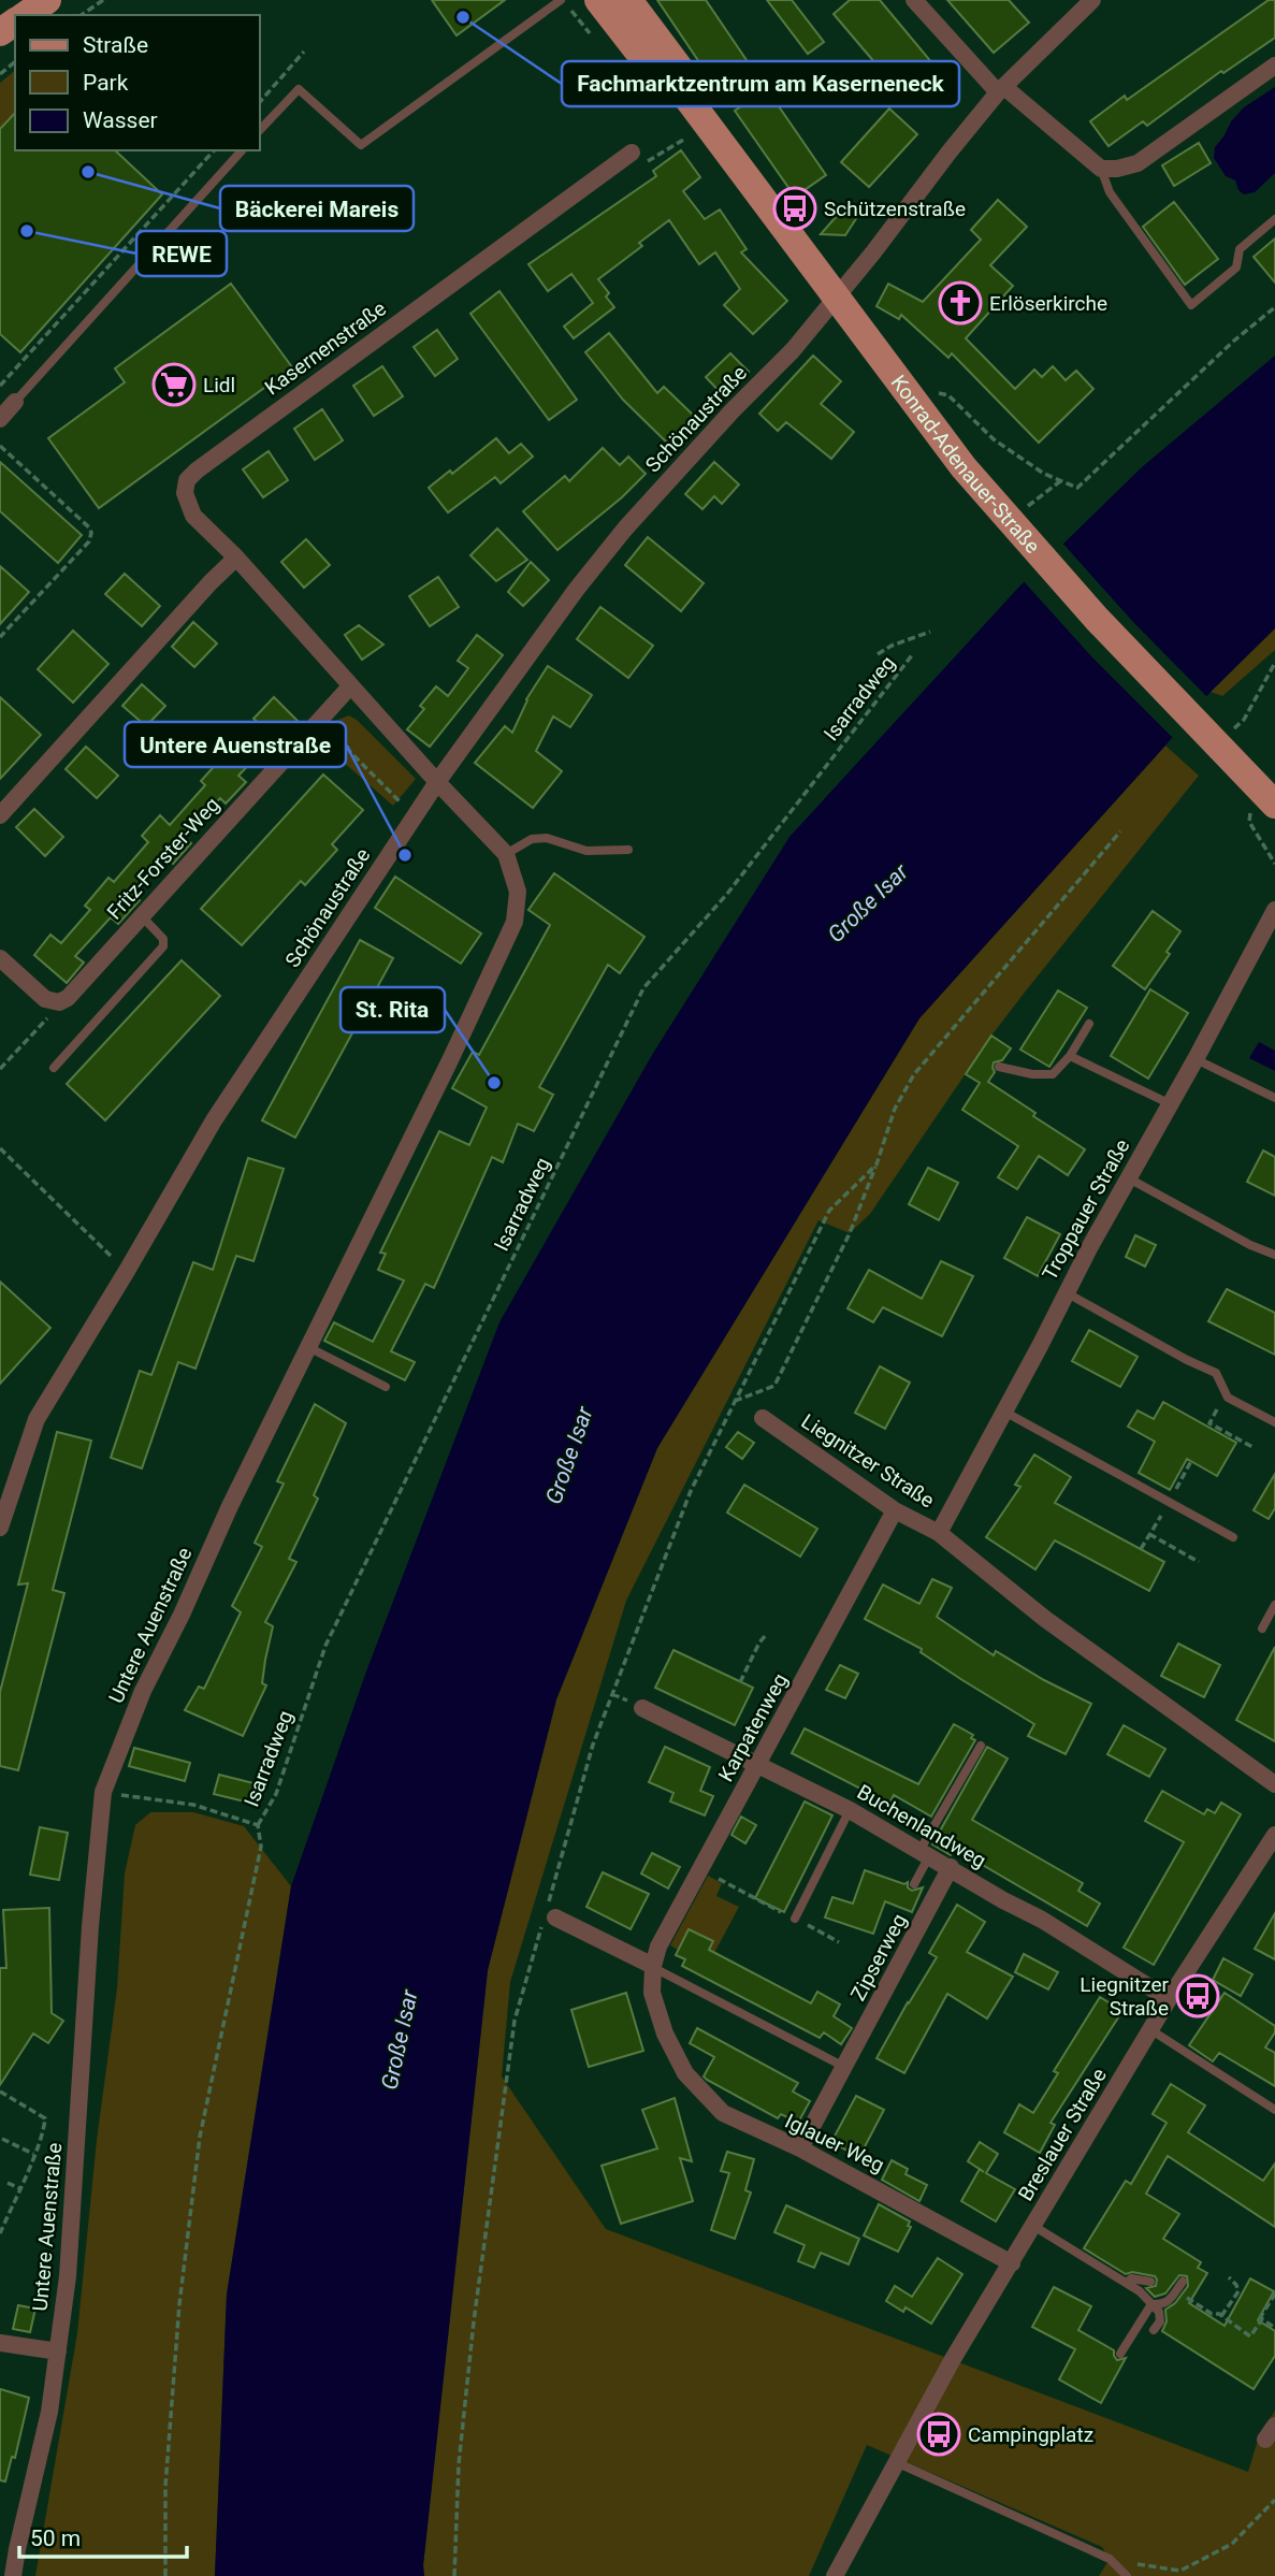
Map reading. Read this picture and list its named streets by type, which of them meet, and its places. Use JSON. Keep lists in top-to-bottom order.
{
  "streets": {
    "main road": ["Konrad-Adenauer-Straße"],
    "street": [
      "Kasernenstraße",
      "Schönaustraße",
      "Fritz-Forster-Weg",
      "Troppauer Straße",
      "Liegnitzer Straße",
      "Untere Auenstraße",
      "Karpatenweg",
      "Buchenlandweg",
      "Zipserweg",
      "Breslauer Straße",
      "Iglauer Weg"
    ],
    "path": ["Isarradweg"]
  },
  "crossings": [
    ["Kasernenstraße", "Schönaustraße"],
    ["Kasernenstraße", "Fritz-Forster-Weg"],
    ["Kasernenstraße", "Untere Auenstraße"],
    ["Schönaustraße", "Konrad-Adenauer-Straße"],
    ["Schönaustraße", "Untere Auenstraße"],
    ["Troppauer Straße", "Liegnitzer Straße"],
    ["Liegnitzer Straße", "Karpatenweg"],
    ["Karpatenweg", "Buchenlandweg"],
    ["Karpatenweg", "Iglauer Weg"],
    ["Buchenlandweg", "Zipserweg"],
    ["Buchenlandweg", "Breslauer Straße"],
    ["Zipserweg", "Iglauer Weg"],
    ["Breslauer Straße", "Iglauer Weg"]
  ],
  "water": ["Große Isar"],
  "places": {
    "other": [
      "Fachmarktzentrum am Kaserneneck",
      "Bäckerei Mareis",
      "REWE",
      "Untere Auenstraße",
      "St. Rita"
    ],
    "bus stop": ["Schützenstraße", "Liegnitzer Straße", "Campingplatz"],
    "church": ["Erlöserkirche"],
    "supermarket": ["Lidl"]
  },
  "legend": ["Straße", "Park", "Wasser"],
  "scale_bar": "50 m"
}
